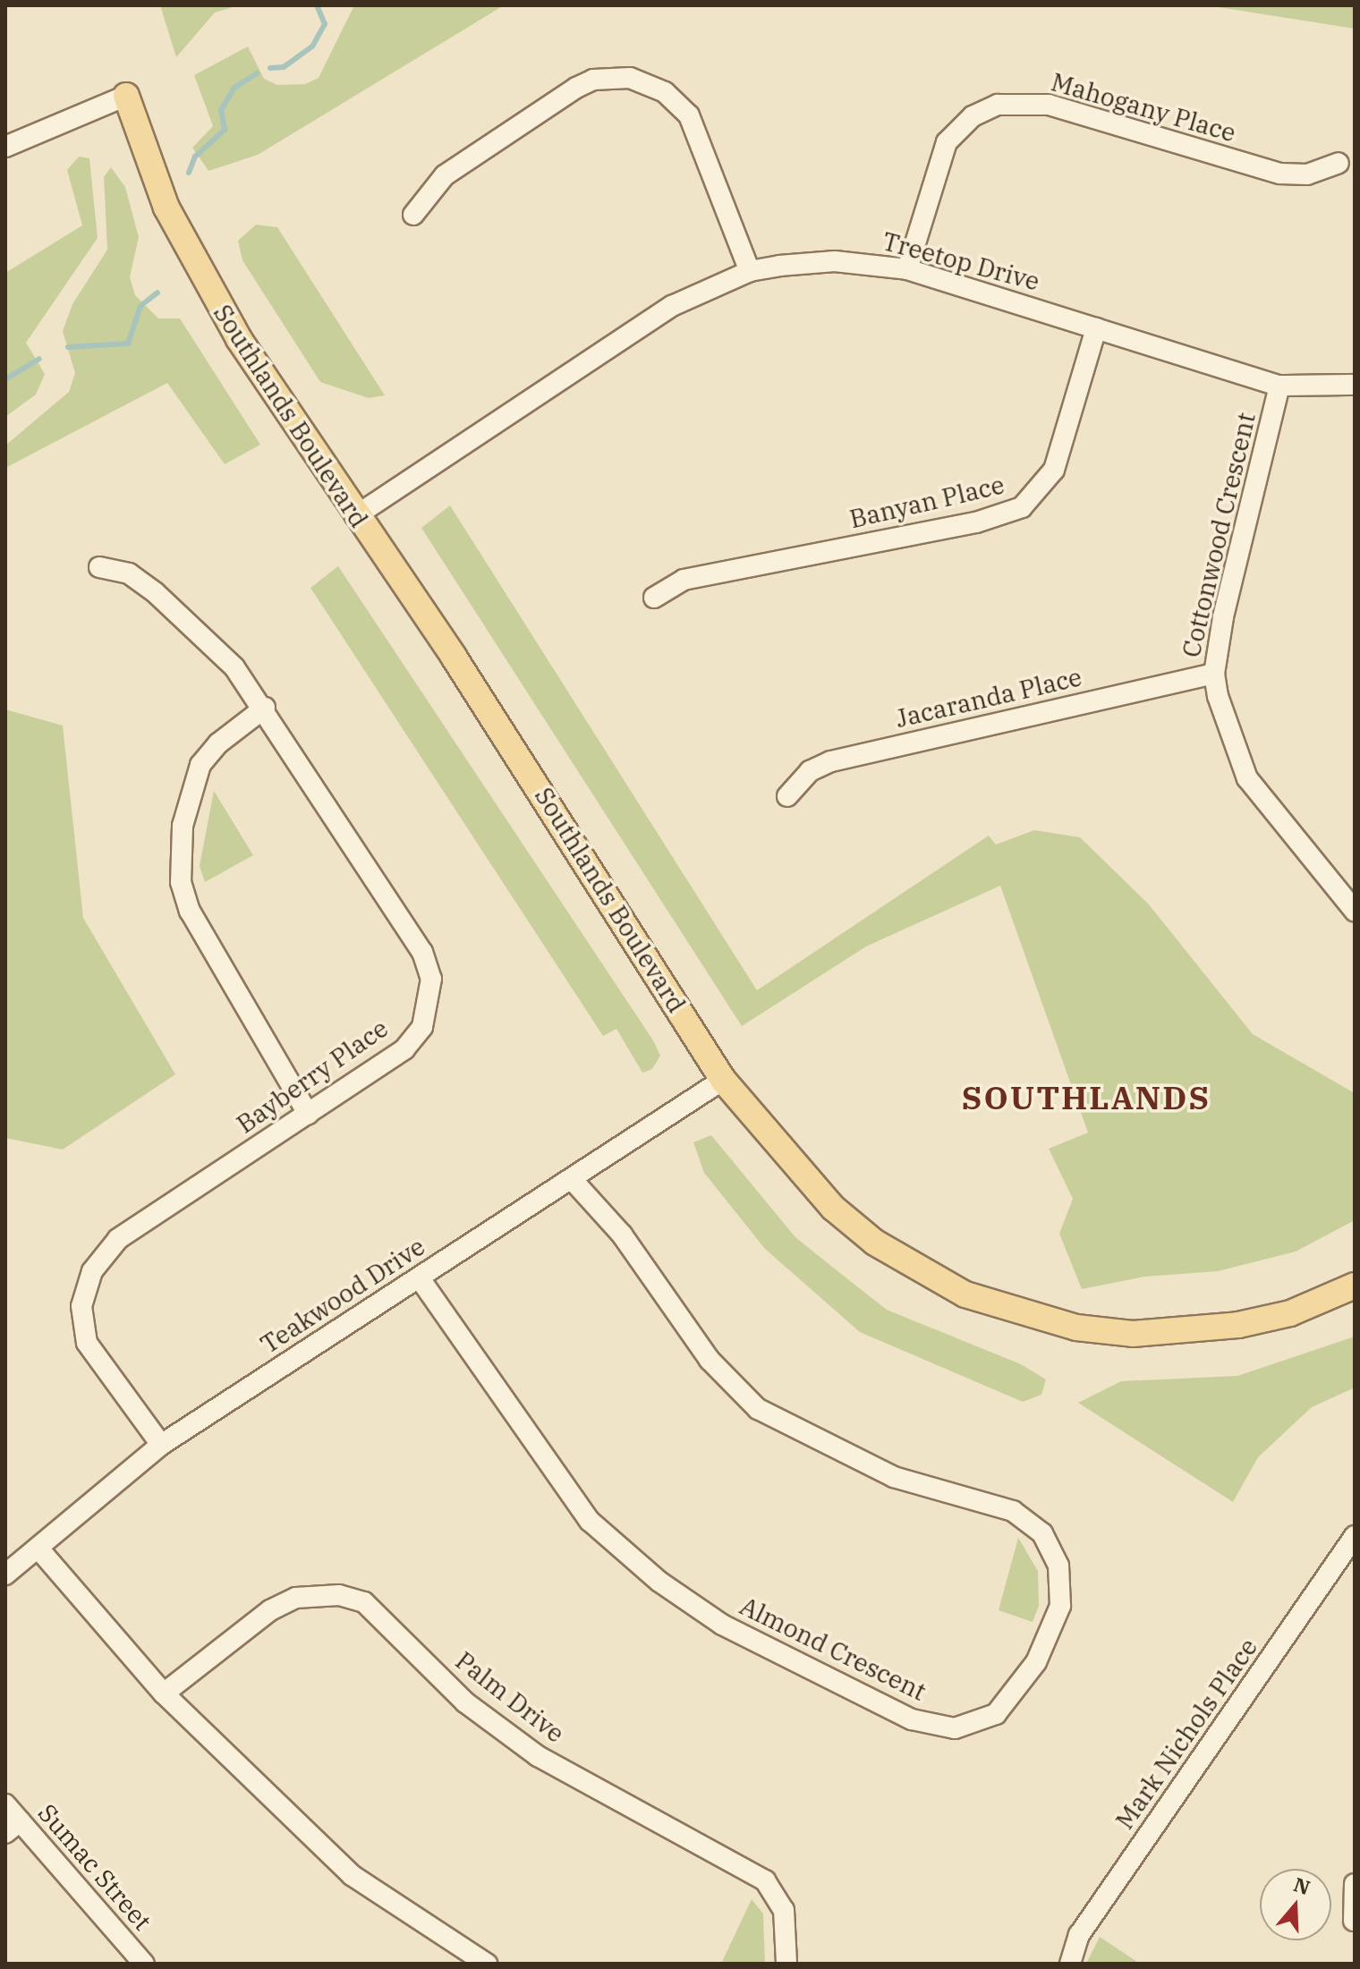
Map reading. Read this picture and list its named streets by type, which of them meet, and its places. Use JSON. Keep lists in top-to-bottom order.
{
  "streets": {
    "main road": ["Southlands Boulevard"],
    "street": [
      "Mahogany Place",
      "Treetop Drive",
      "Banyan Place",
      "Cottonwood Crescent",
      "Jacaranda Place",
      "Bayberry Place",
      "Teakwood Drive",
      "Almond Crescent",
      "Palm Drive",
      "Mark Nichols Place",
      "Sumac Street"
    ]
  },
  "crossings": [
    ["Mahogany Place", "Treetop Drive"],
    ["Treetop Drive", "Southlands Boulevard"],
    ["Treetop Drive", "Banyan Place"],
    ["Treetop Drive", "Cottonwood Crescent"],
    ["Southlands Boulevard", "Teakwood Drive"],
    ["Cottonwood Crescent", "Jacaranda Place"],
    ["Bayberry Place", "Teakwood Drive"],
    ["Teakwood Drive", "Almond Crescent"]
  ],
  "districts": ["SOUTHLANDS"],
  "north": "top"
}
